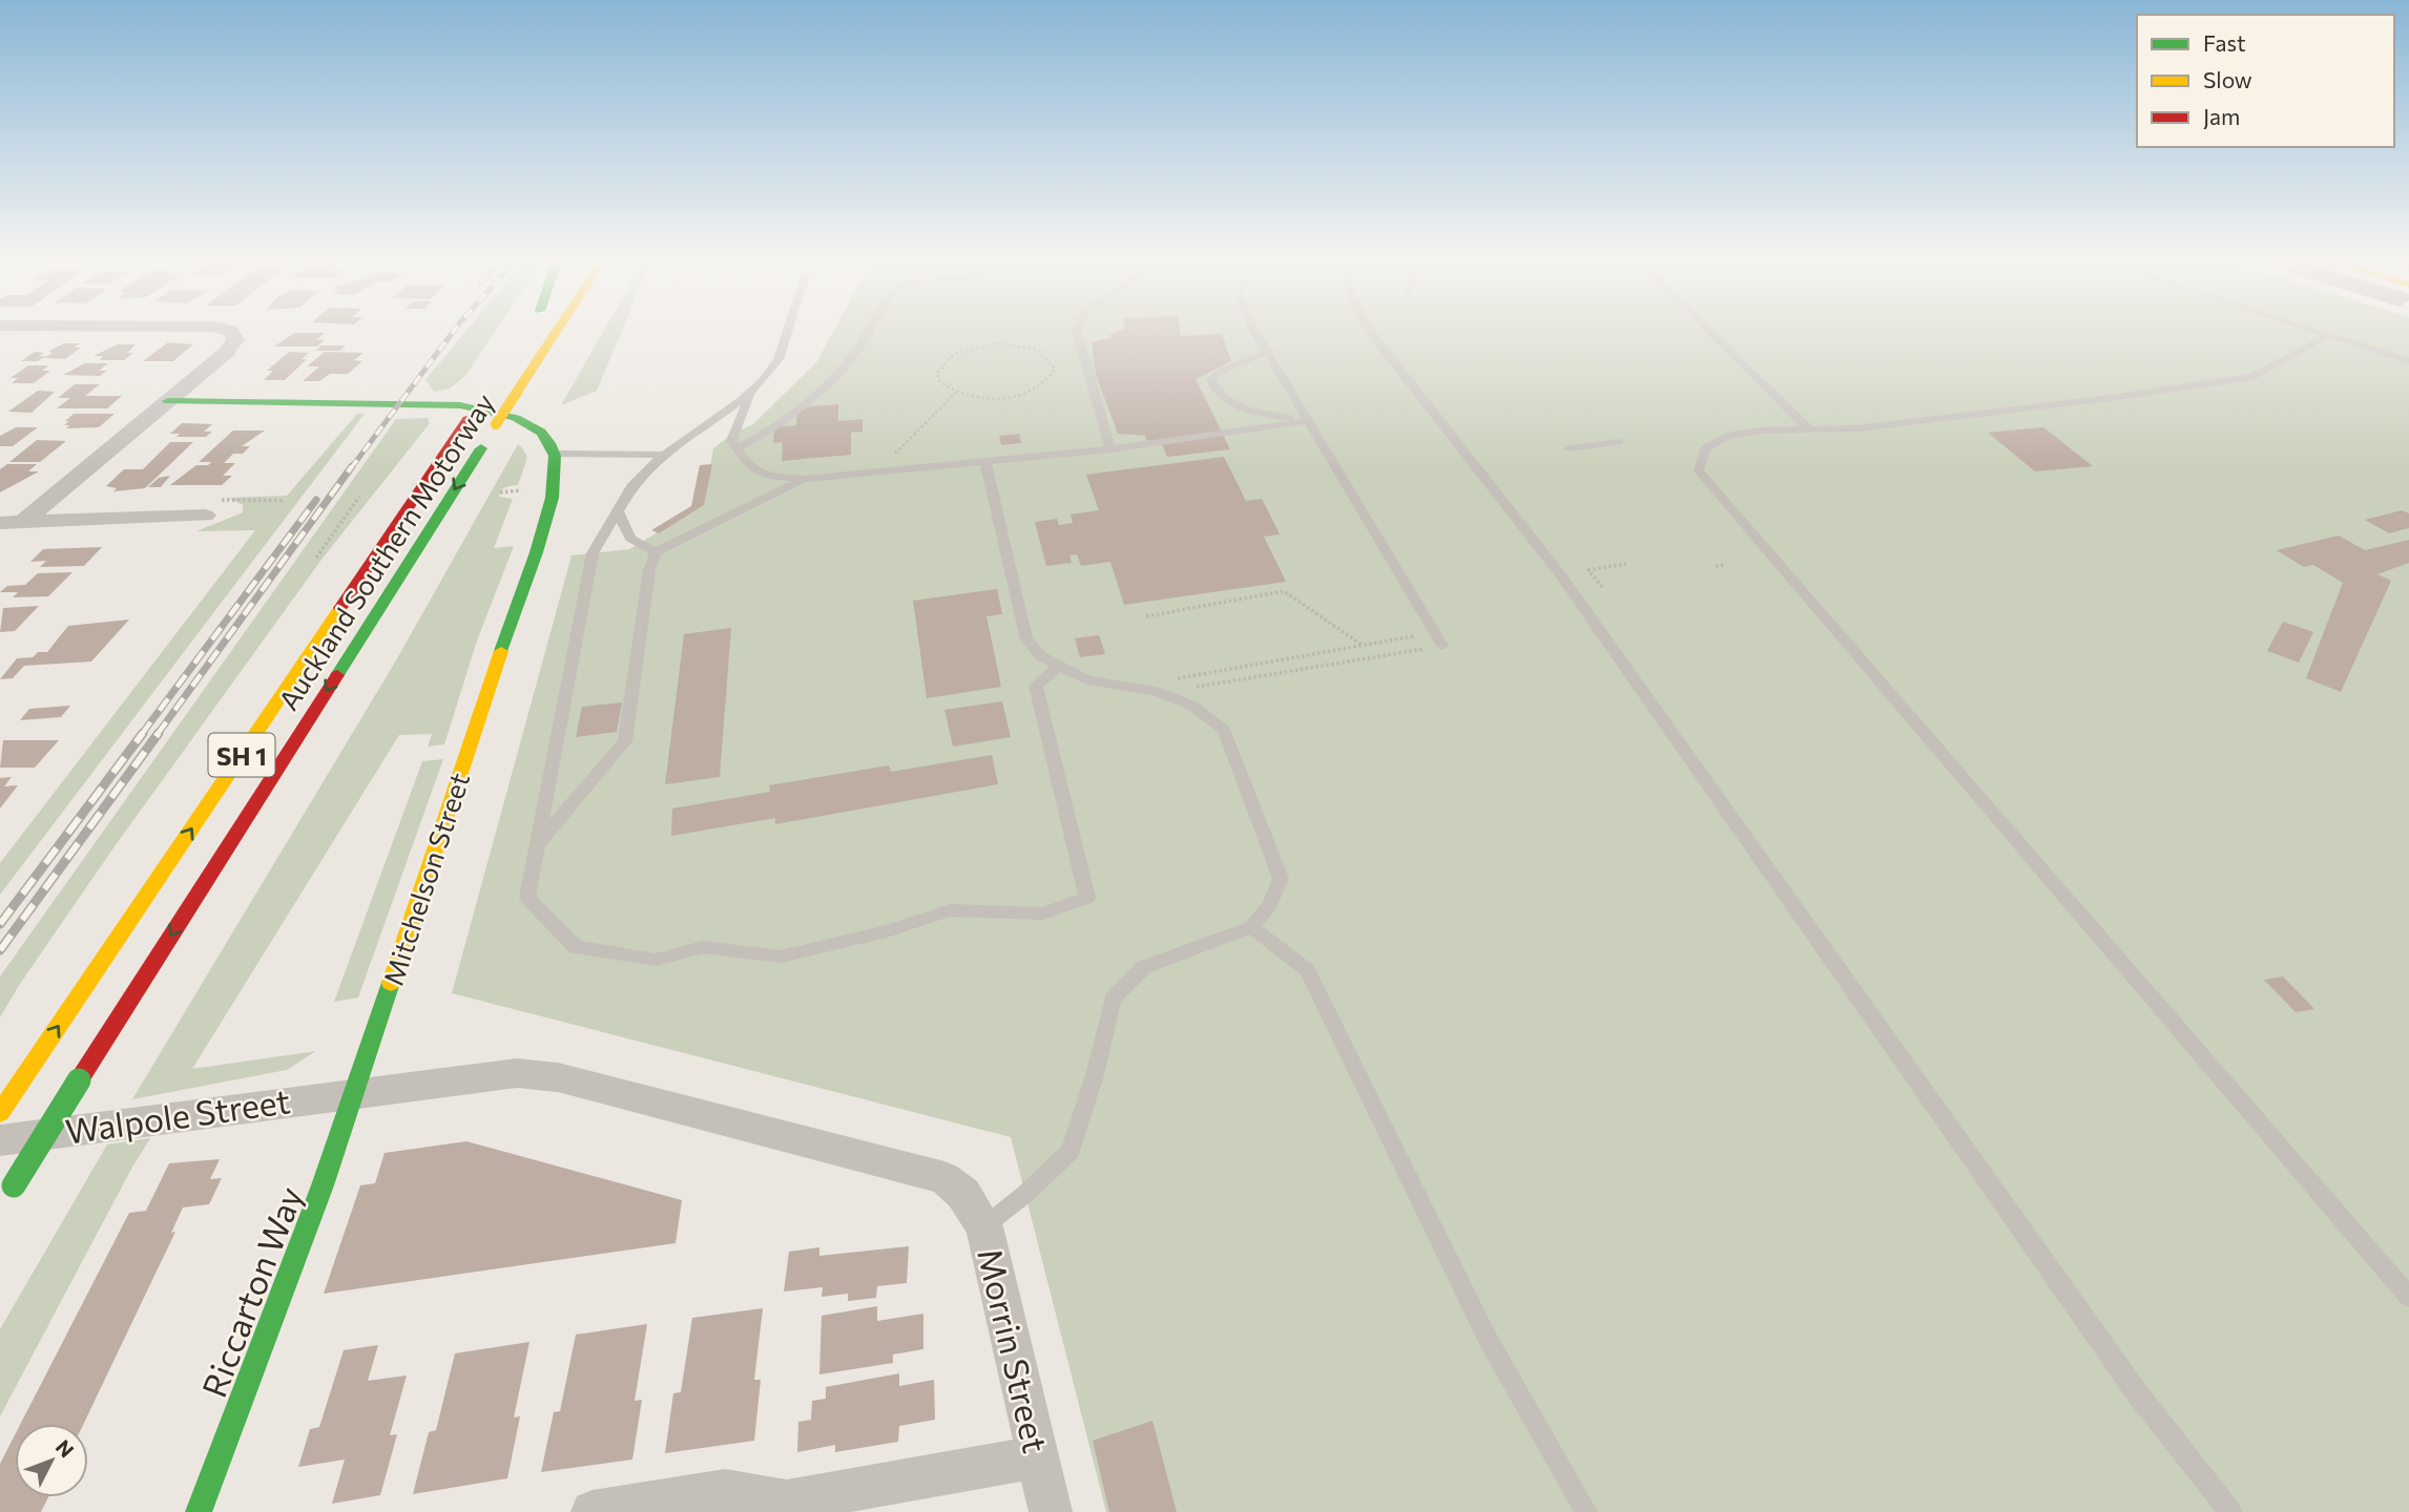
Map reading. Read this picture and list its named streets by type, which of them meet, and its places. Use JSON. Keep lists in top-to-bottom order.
{
  "streets": {
    "main road": [
      "Auckland Southern Motorway",
      "SH 1",
      "Mitchelson Street",
      "Riccarton Way"
    ],
    "street": ["Walpole Street", "Morrin Street"]
  },
  "crossings": [
    ["Mitchelson Street", "Walpole Street"],
    ["Mitchelson Street", "Riccarton Way"],
    ["Walpole Street", "Riccarton Way"]
  ],
  "legend": ["Fast", "Slow", "Jam"],
  "north": "top right"
}
